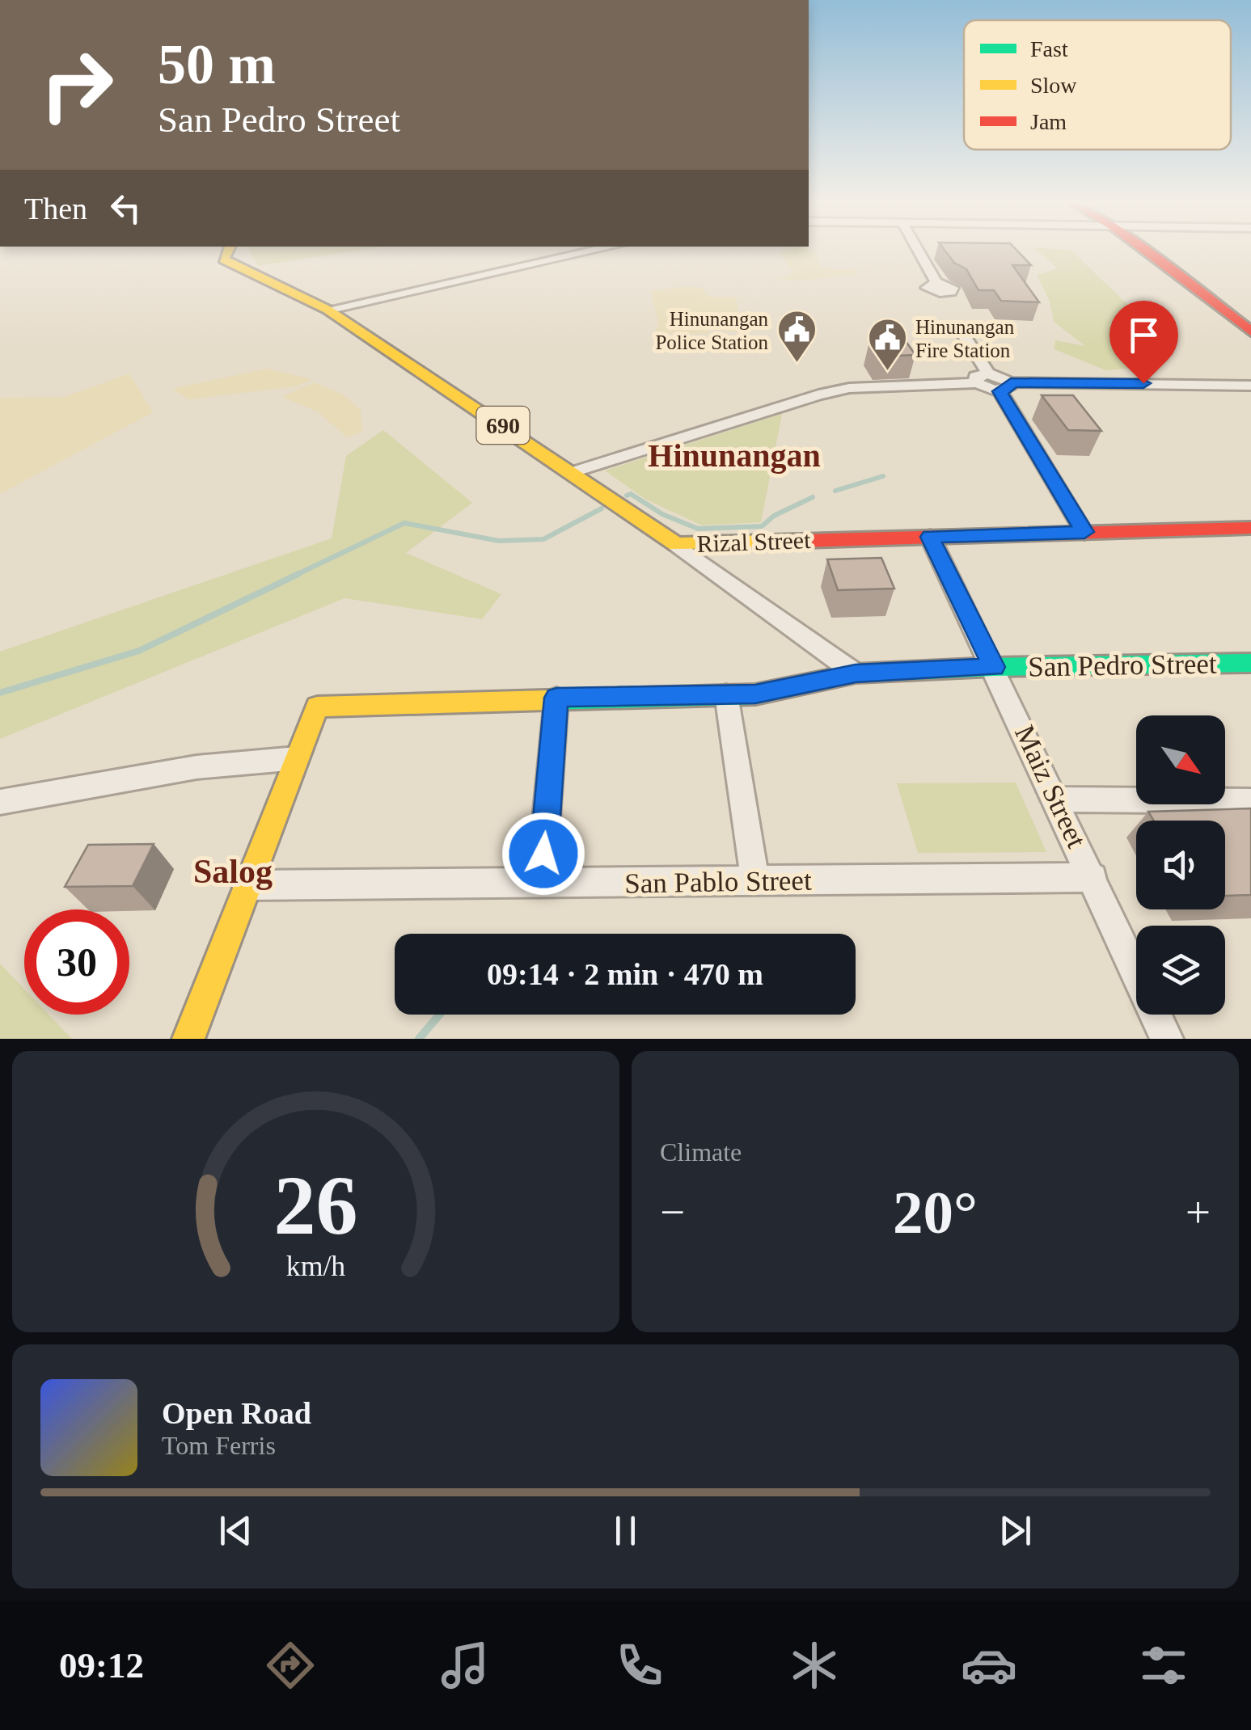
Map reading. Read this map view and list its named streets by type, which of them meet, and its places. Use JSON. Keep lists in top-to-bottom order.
{
  "streets": {
    "main road": ["690", "Rizal Street", "San Pedro Street"],
    "street": ["Maiz Street", "San Pablo Street"]
  },
  "crossings": [
    ["690", "Rizal Street"],
    ["Rizal Street", "Maiz Street"],
    ["San Pedro Street", "Maiz Street"],
    ["Maiz Street", "San Pablo Street"]
  ],
  "districts": ["Hinunangan", "Salog"],
  "places": {
    "public building": ["Hinunangan Police Station", "Hinunangan Fire Station"]
  },
  "legend": ["Fast", "Slow", "Jam"],
  "north": "bottom right",
  "page": {
    "turn": ["50 m", "San Pedro Street"],
    "then": "Then",
    "limit": "30",
    "trip": "09:14 · 2 min · 470 m",
    "tile": "Climate",
    "heat": ["−", "20°", "+"],
    "song": ["Open Road", "Tom Ferris"],
    "tabs": "09:12",
    "gauge": ["26", "km/h"]
  }
}
